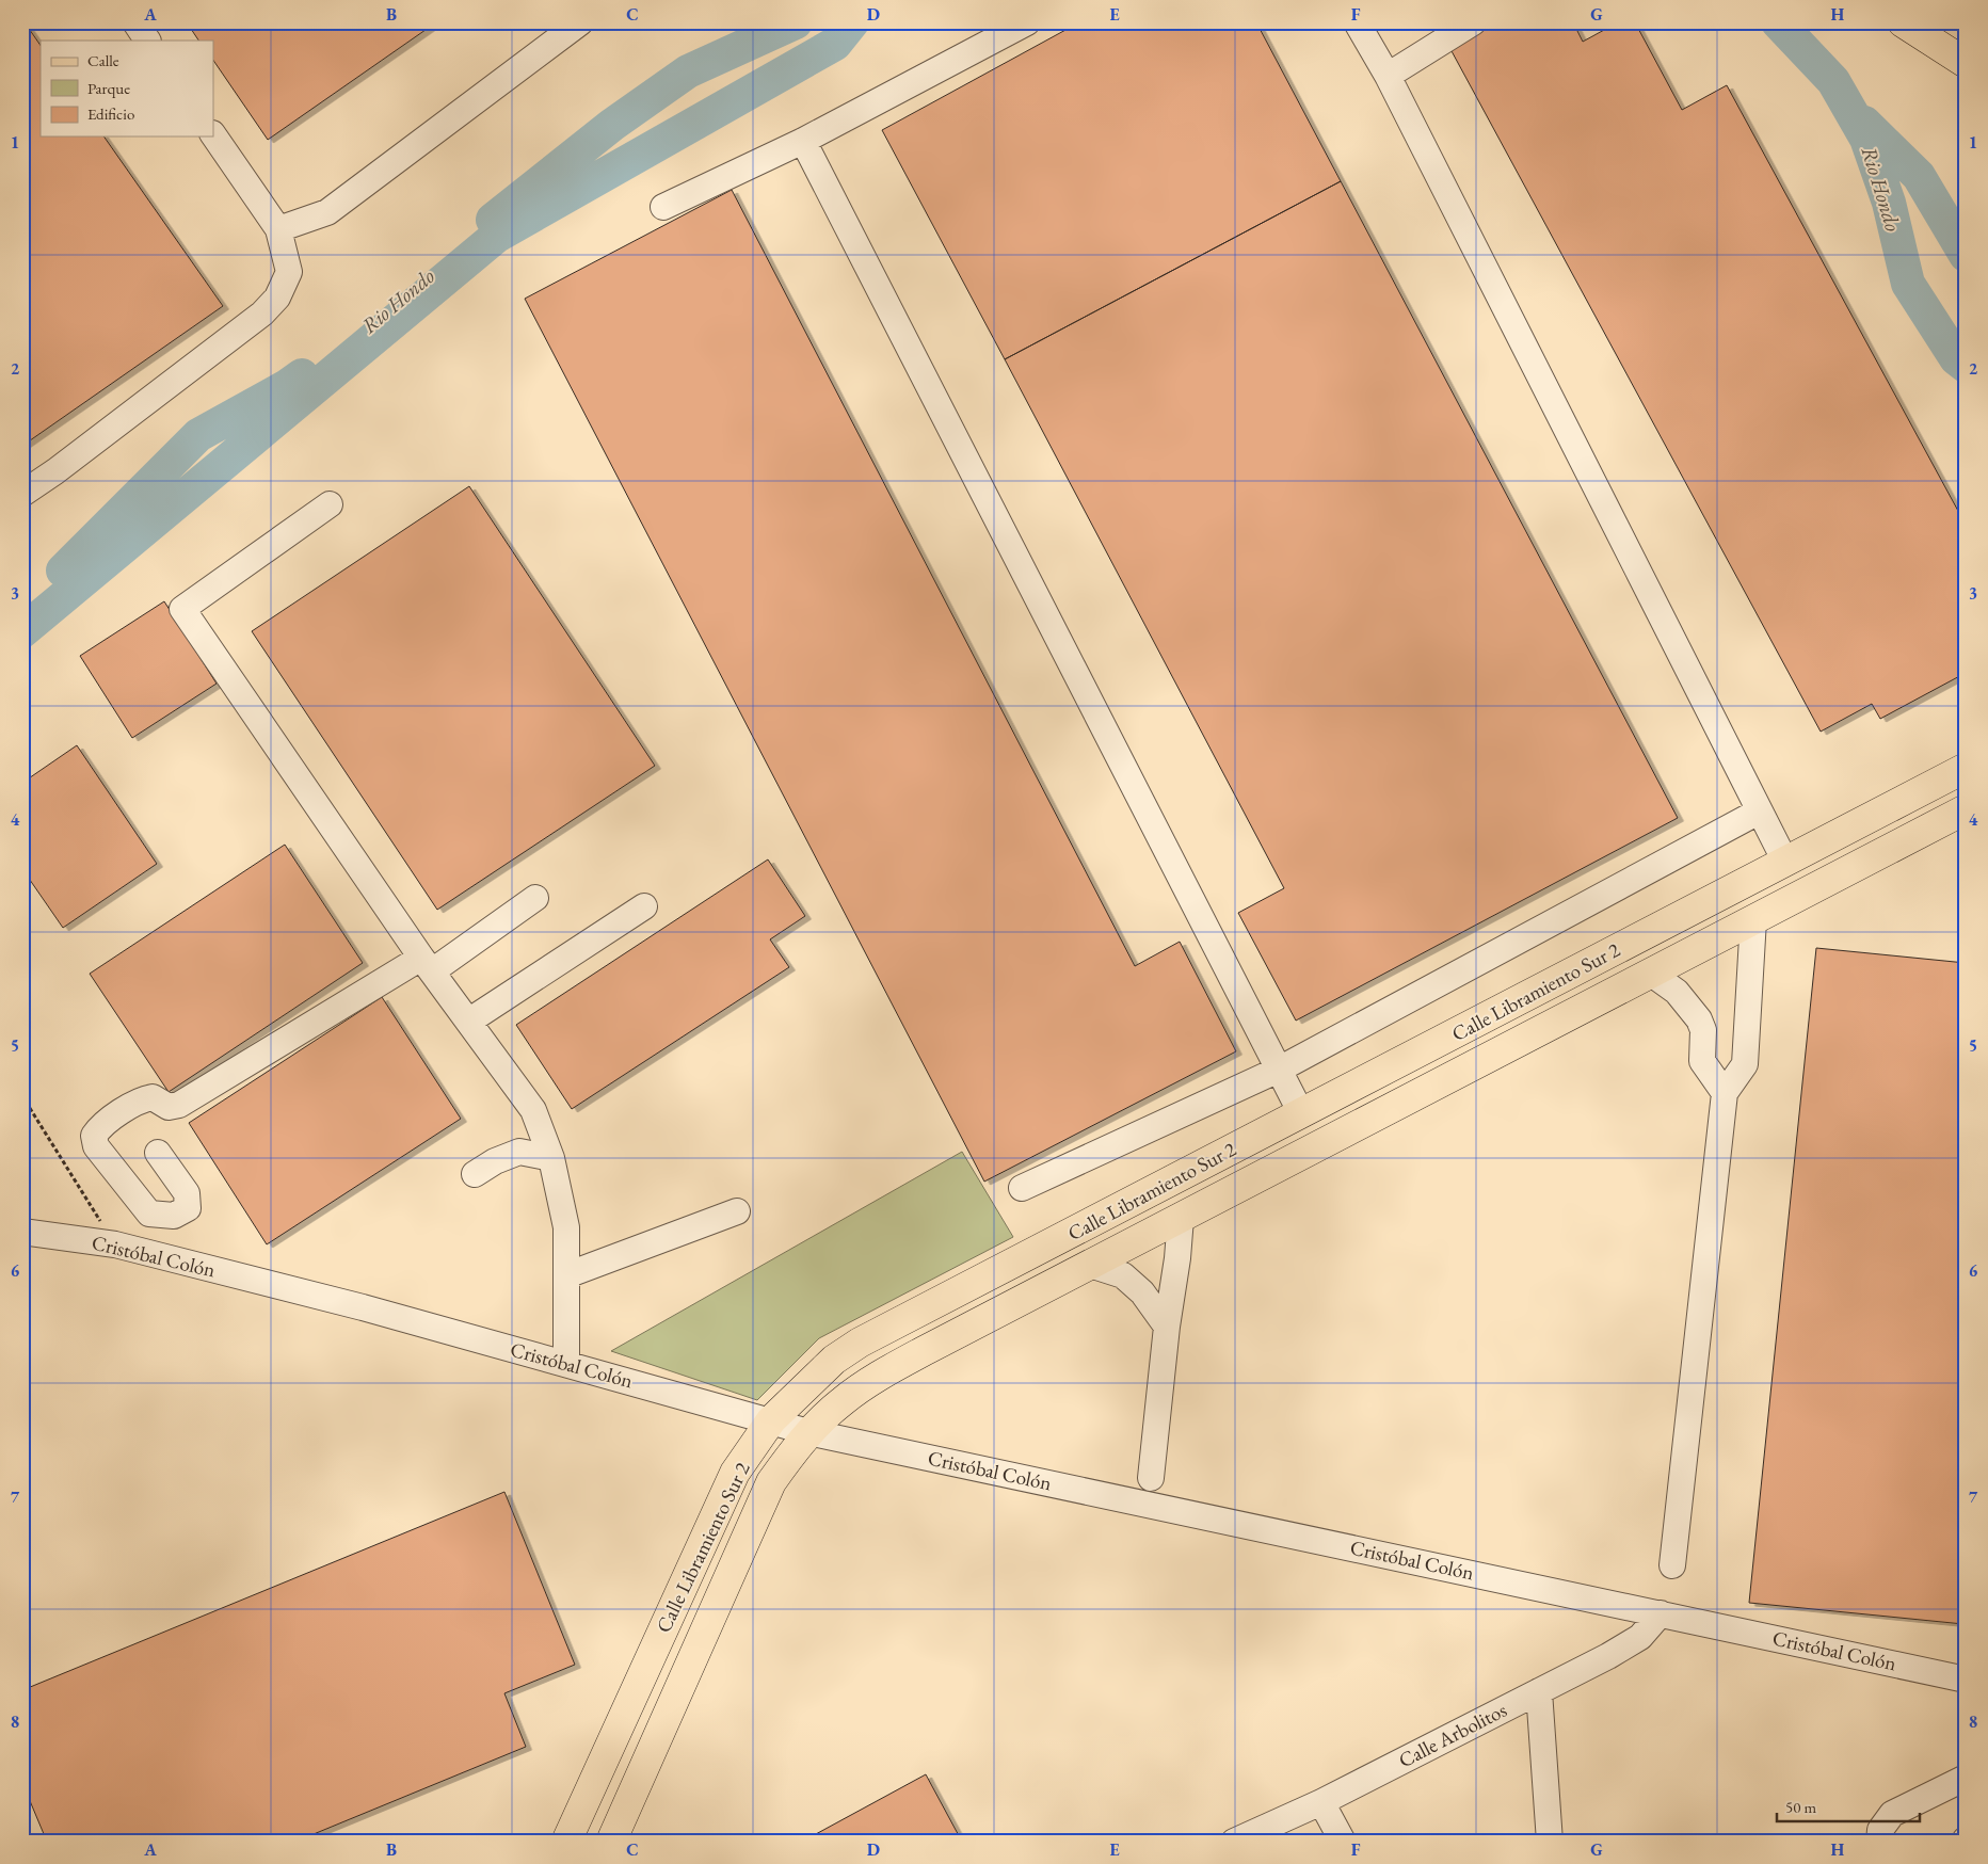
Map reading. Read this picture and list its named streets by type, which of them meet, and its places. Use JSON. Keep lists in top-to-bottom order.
{
  "streets": {
    "main road": ["Calle Libramiento Sur 2"],
    "street": ["Cristóbal Colón", "Calle Arbolitos"]
  },
  "crossings": [
    ["Calle Libramiento Sur 2", "Cristóbal Colón"],
    ["Cristóbal Colón", "Calle Arbolitos"]
  ],
  "water": ["Rio Hondo"],
  "legend": ["Calle", "Parque", "Edificio"],
  "scale_bar": "50 m",
  "grid": {
    "columns": [
      "A",
      "B",
      "C",
      "D",
      "E",
      "F",
      "G",
      "H"
    ],
    "rows": [
      "1",
      "2",
      "3",
      "4",
      "5",
      "6",
      "7",
      "8"
    ]
  }
}
